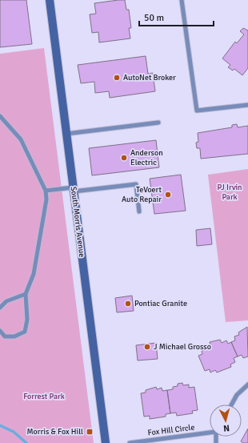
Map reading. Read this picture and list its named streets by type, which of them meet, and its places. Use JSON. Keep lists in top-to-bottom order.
{
  "streets": {
    "main road": ["South Morris Avenue"],
    "lane": ["Fox Hill Circle"]
  },
  "parks": ["PJ Irvin Park", "Forrest Park"],
  "places": {
    "other": [
      "AutoNet Broker",
      "Anderson Electric",
      "TeVoert Auto Repair",
      "Pontiac Granite",
      "J Michael Grosso"
    ],
    "transit": ["Morris & Fox Hill"]
  },
  "scale_bar": "50 m",
  "north": "bottom"
}
